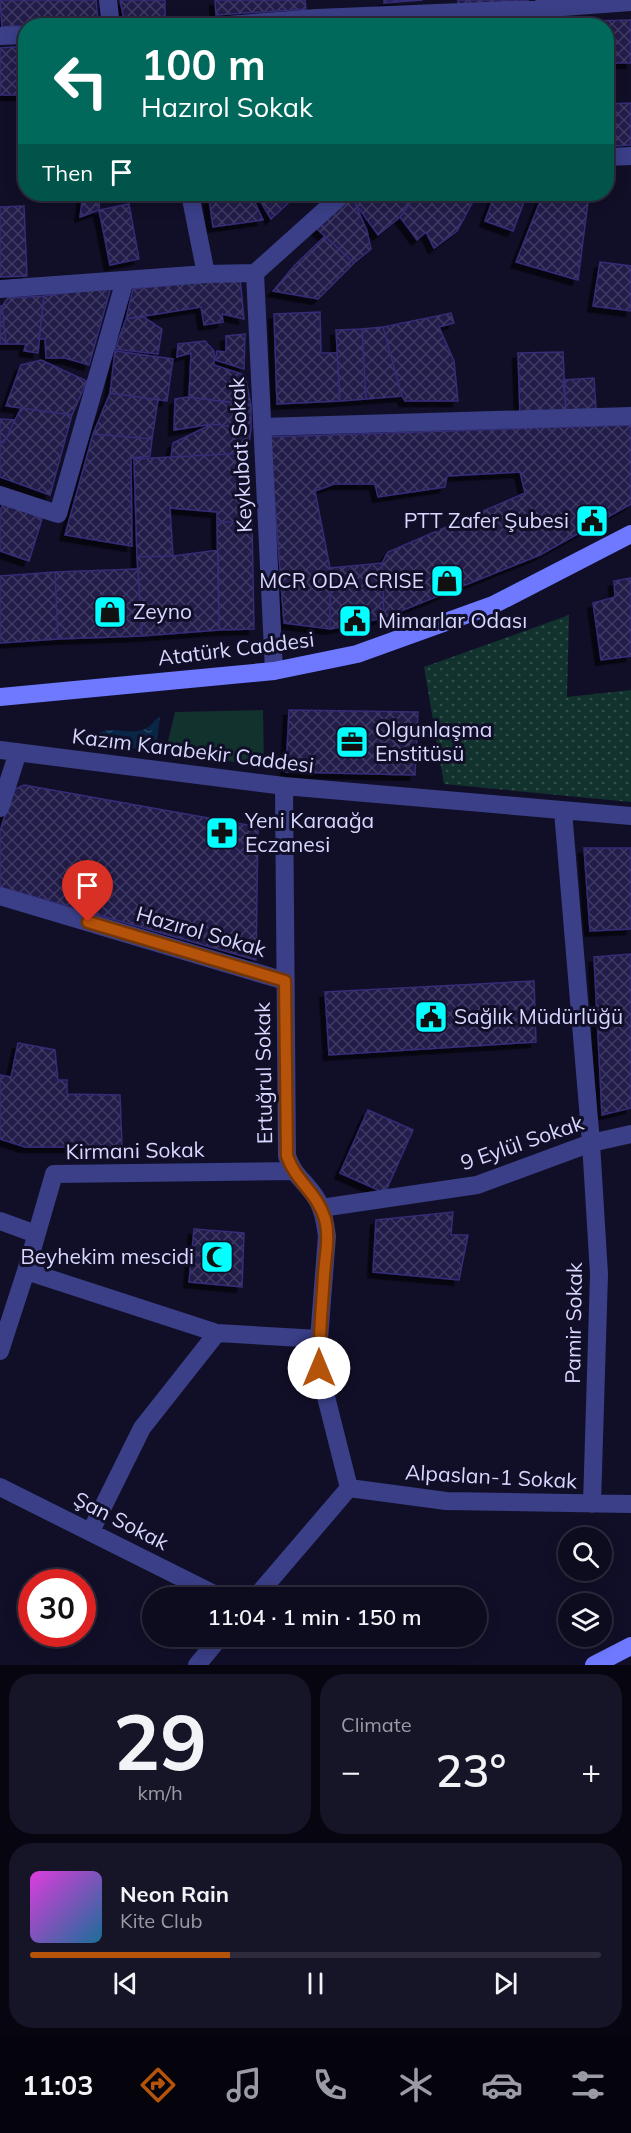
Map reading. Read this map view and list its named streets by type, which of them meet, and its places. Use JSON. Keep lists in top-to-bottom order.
{
  "streets": {
    "main road": ["Atatürk Caddesi"],
    "street": [
      "Keykubat Sokak",
      "Kazım Karabekir Caddesi",
      "Hazırol Sokak",
      "Ertuğrul Sokak",
      "9 Eylül Sokak",
      "Kirmani Sokak",
      "Pamir Sokak",
      "Alpaslan-1 Sokak",
      "Şan Sokak"
    ]
  },
  "crossings": [
    ["Keykubat Sokak", "Atatürk Caddesi"],
    ["Kazım Karabekir Caddesi", "Ertuğrul Sokak"],
    ["Kazım Karabekir Caddesi", "Pamir Sokak"],
    ["Hazırol Sokak", "Ertuğrul Sokak"],
    ["Ertuğrul Sokak", "9 Eylül Sokak"],
    ["Ertuğrul Sokak", "Kirmani Sokak"],
    ["Ertuğrul Sokak", "Alpaslan-1 Sokak"],
    ["9 Eylül Sokak", "Pamir Sokak"],
    ["Pamir Sokak", "Alpaslan-1 Sokak"]
  ],
  "places": {
    "public building": ["PTT Zafer Şubesi", "Mimarlar Odası", "Sağlık Müdürlüğü"],
    "shop": ["MCR ODA CRISE", "Zeyno"],
    "office": ["Olgunlaşma Enstitüsü"],
    "pharmacy": ["Yeni Karaağa Eczanesi"],
    "mosque": ["Beyhekim mescidi"]
  },
  "page": {
    "turn": ["100 m", "Hazırol Sokak"],
    "then": "Then",
    "limit": "30",
    "trip": "11:04 · 1 min · 150 m",
    "tile": [
      ["29", "km/h"],
      "Climate"
    ],
    "heat": ["−", "23°", "+"],
    "song": ["Neon Rain", "Kite Club"],
    "tabs": "11:03"
  }
}
